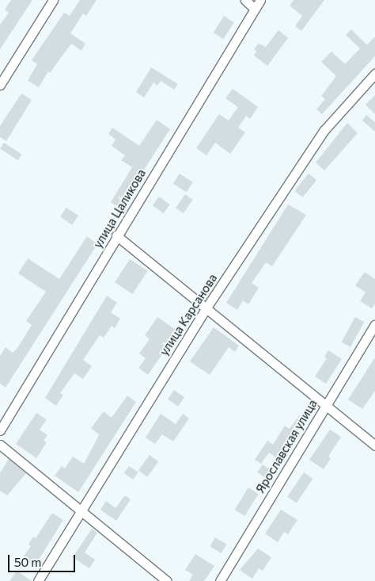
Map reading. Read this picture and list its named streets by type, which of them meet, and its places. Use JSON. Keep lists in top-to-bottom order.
{
  "streets": {
    "street": ["улица Цаликова", "улица Карсанова", "Ярославская улица"]
  },
  "scale_bar": "50 m"
}
